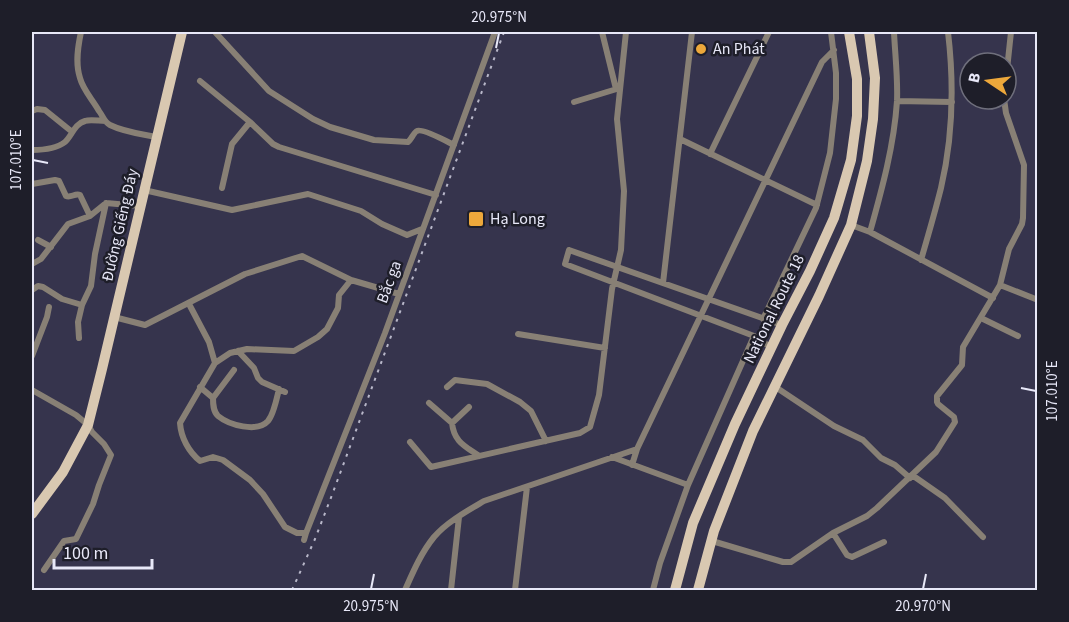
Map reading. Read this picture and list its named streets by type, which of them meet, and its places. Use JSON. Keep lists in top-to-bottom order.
{
  "streets": {
    "main road": ["Đường Giếng Đáy", "National Route 18"],
    "street": ["Bắc ga"]
  },
  "places": {
    "other": ["An Phát"],
    "transit": ["Hạ Long"]
  },
  "scale_bar": "100 m",
  "north": "left",
  "coordinates": ["20.975°N", "107.010°E", "20.970°N"]
}
